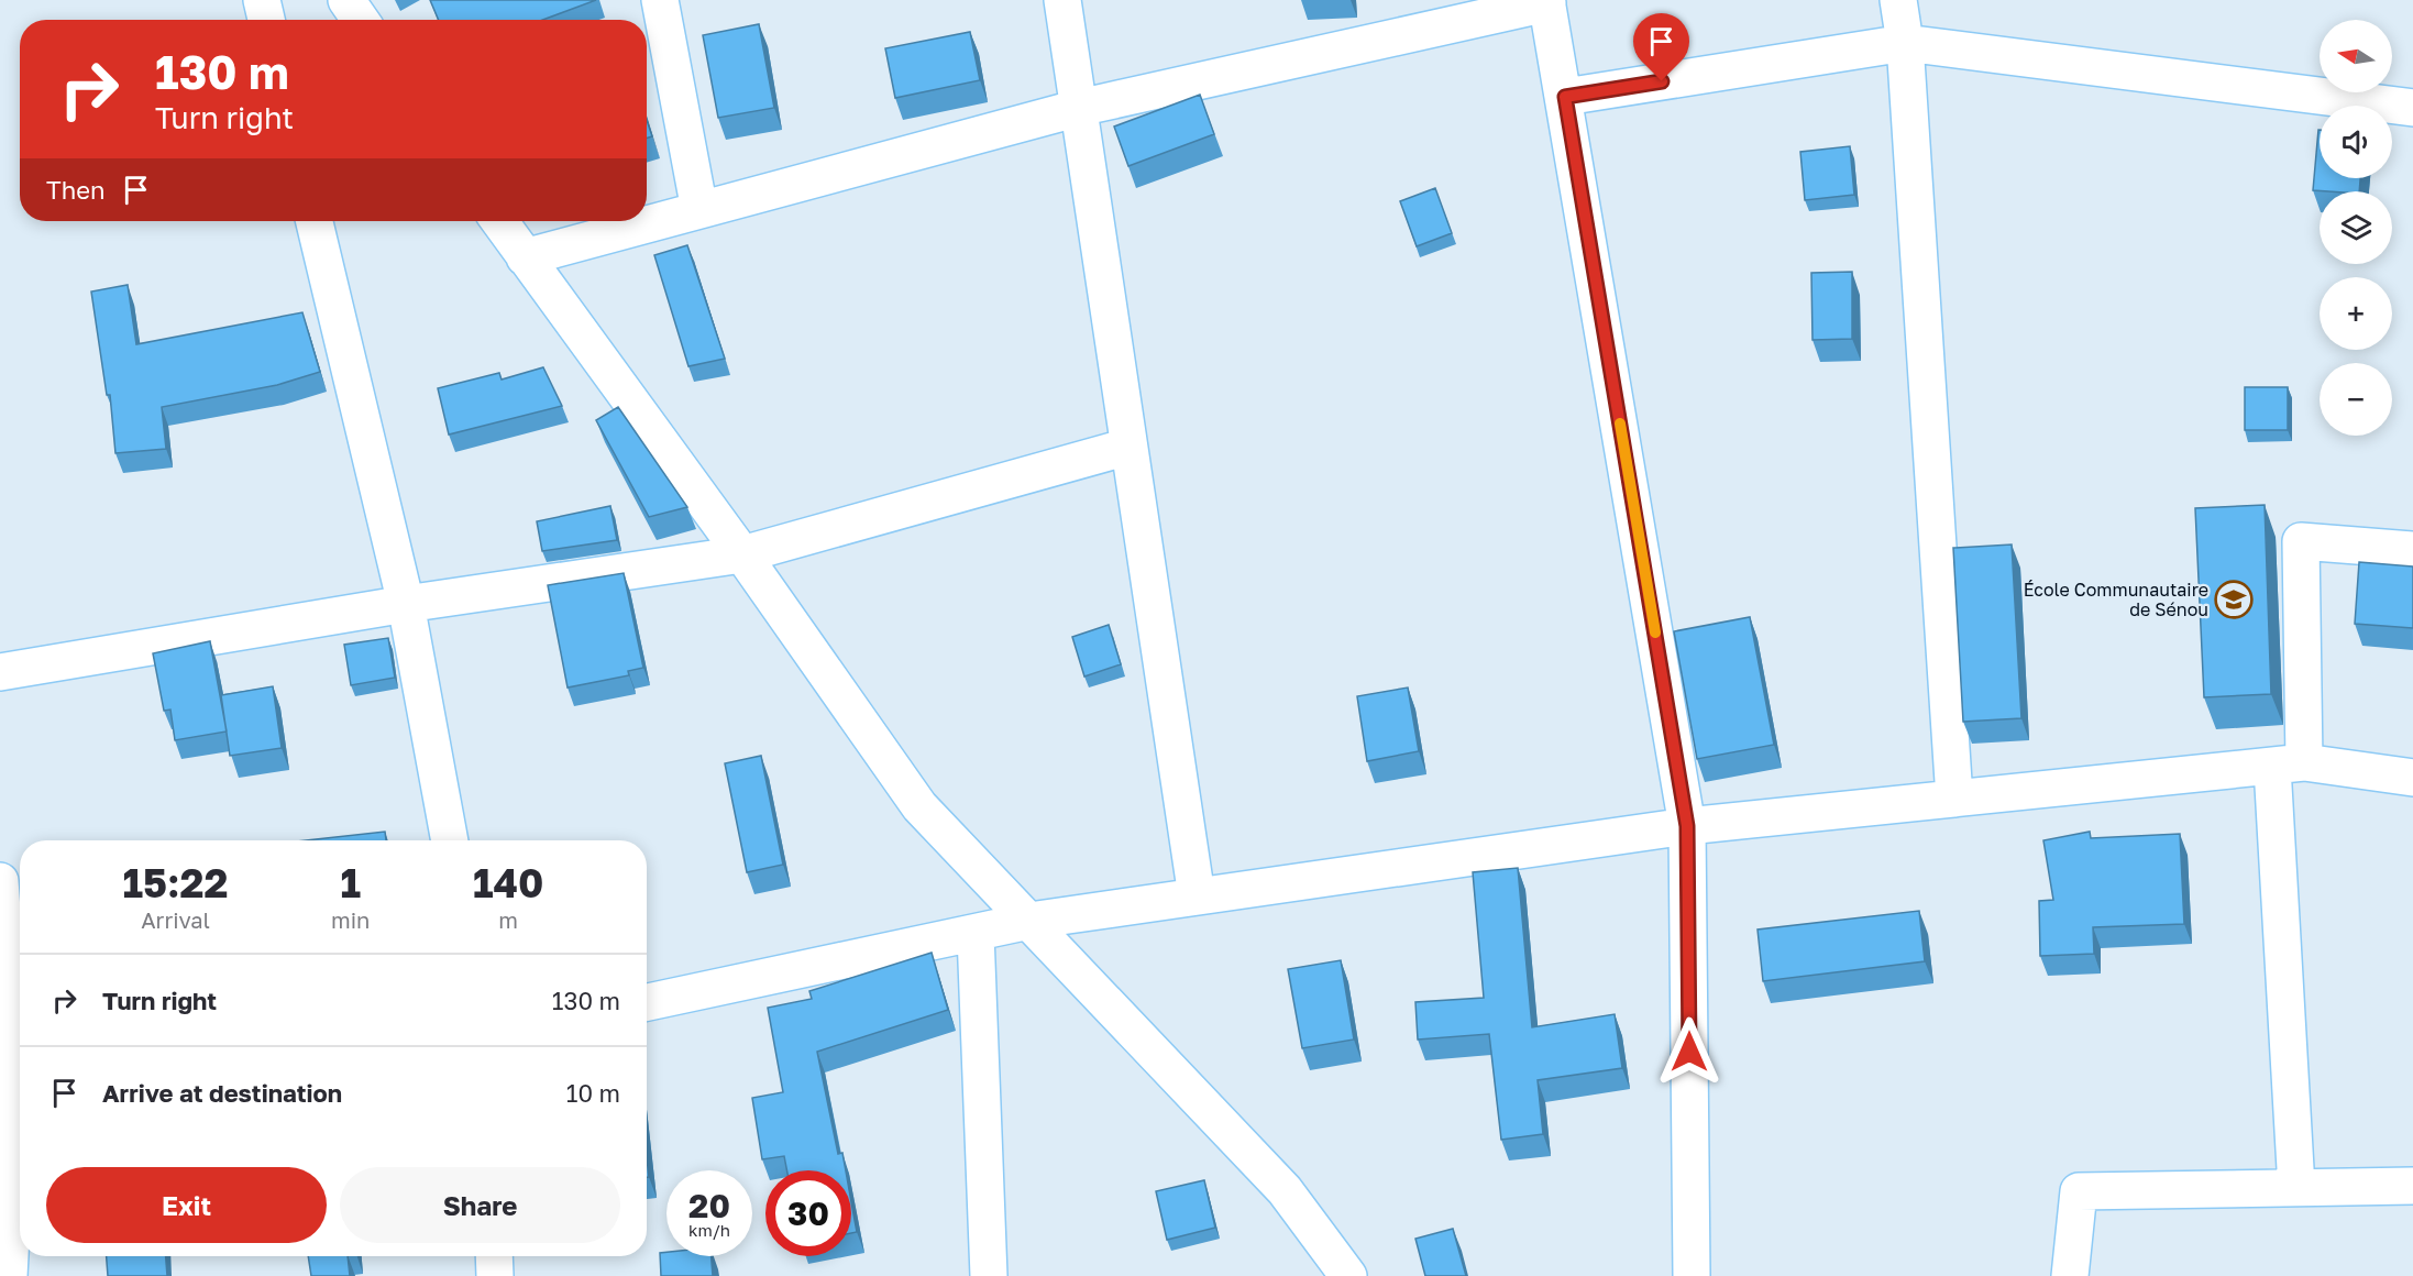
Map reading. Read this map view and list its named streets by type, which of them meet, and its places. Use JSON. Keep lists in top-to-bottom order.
{
  "places": {
    "school or university": ["École Communautaire de Sénou"]
  },
  "north": "left",
  "page": {
    "map_buttons": ["+", "−"],
    "turn": ["130 m", "Turn right"],
    "then": "Then",
    "eta": [
      "15:22",
      "Arrival",
      "1",
      "min",
      "140",
      "m"
    ],
    "list": [
      {
        "name": "Turn right",
        "value": "130 m"
      },
      {
        "name": "Arrive at destination",
        "value": "10 m"
      }
    ],
    "buttons": ["Exit", "Share"],
    "speed": "20 km/h",
    "limit": "30"
  }
}
